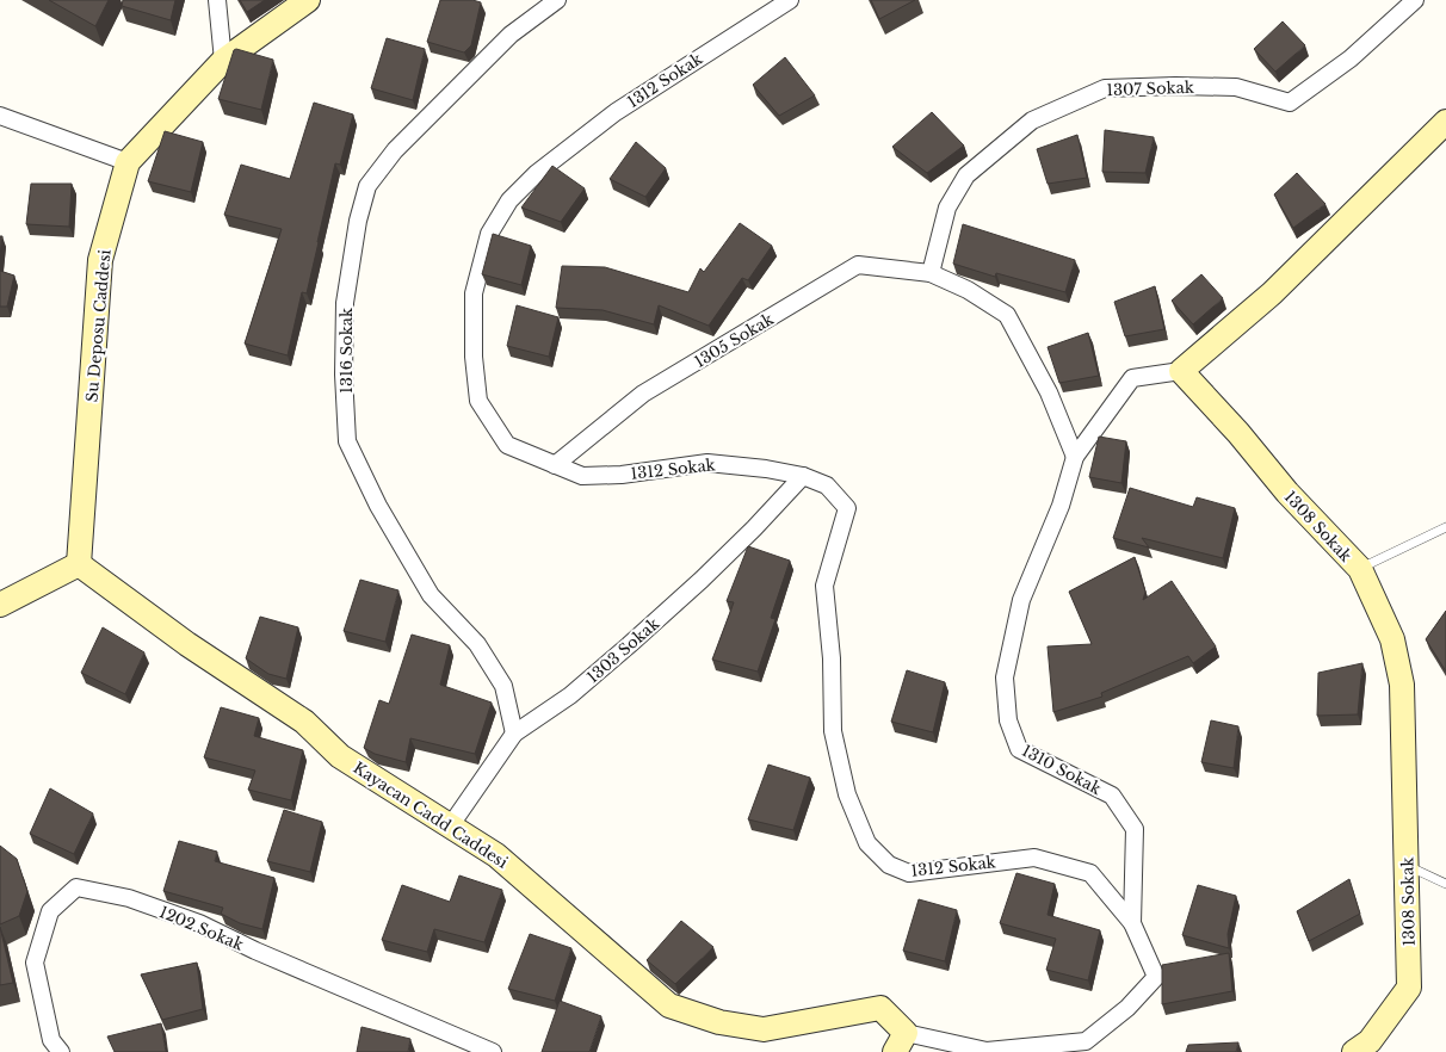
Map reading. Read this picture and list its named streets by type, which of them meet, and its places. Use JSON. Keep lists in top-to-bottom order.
{
  "streets": {
    "street": [
      "1312 Sokak",
      "1307 Sokak",
      "Su Deposu Caddesi",
      "1305 Sokak",
      "1316 Sokak",
      "1308 Sokak",
      "1303 Sokak",
      "1310 Sokak",
      "Kayacan Cadd Caddesi",
      "1202 Sokak"
    ]
  },
  "crossings": [
    ["1312 Sokak", "1305 Sokak"],
    ["1312 Sokak", "1303 Sokak"],
    ["1312 Sokak", "1310 Sokak"],
    ["1307 Sokak", "1305 Sokak"],
    ["Su Deposu Caddesi", "Kayacan Cadd Caddesi"],
    ["1316 Sokak", "1303 Sokak"],
    ["1308 Sokak", "1310 Sokak"],
    ["1303 Sokak", "Kayacan Cadd Caddesi"],
    ["1310 Sokak", "Kayacan Cadd Caddesi"]
  ]
}
